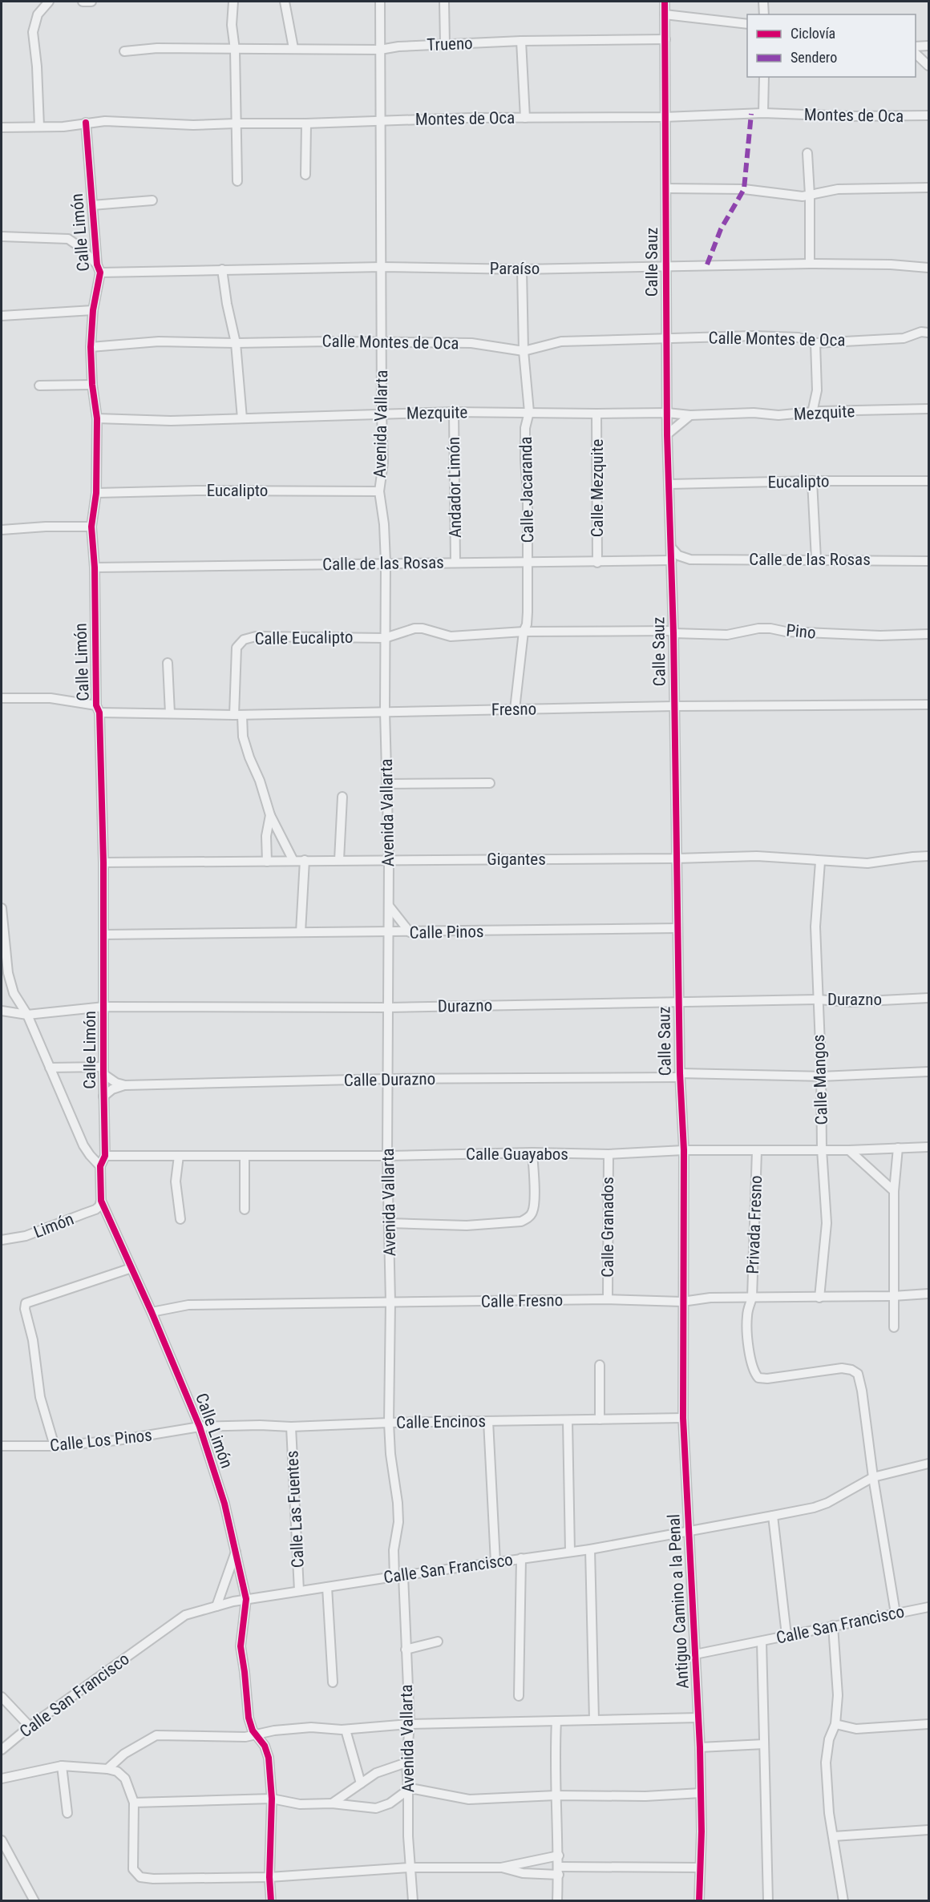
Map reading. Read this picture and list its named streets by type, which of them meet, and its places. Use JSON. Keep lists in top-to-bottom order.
{
  "streets": {
    "street": [
      "Trueno",
      "Montes de Oca",
      "Calle Limón",
      "Calle Sauz",
      "Paraíso",
      "Calle Montes de Oca",
      "Mezquite",
      "Avenida Vallarta",
      "Eucalipto",
      "Andador Limón",
      "Calle Mezquite",
      "Calle Jacaranda",
      "Calle de las Rosas",
      "Pino",
      "Calle Eucalipto",
      "Fresno",
      "Gigantes",
      "Calle Pinos",
      "Durazno",
      "Calle Durazno",
      "Calle Mangos",
      "Calle Guayabos",
      "Privada Fresno",
      "Limón",
      "Calle Granados",
      "Calle Fresno",
      "Calle Encinos",
      "Calle Los Pinos",
      "Calle Las Fuentes",
      "Calle San Francisco",
      "Antiguo Camino a la Penal"
    ]
  },
  "crossings": [
    ["Trueno", "Calle Sauz"],
    ["Trueno", "Avenida Vallarta"],
    ["Montes de Oca", "Calle Limón"],
    ["Montes de Oca", "Calle Sauz"],
    ["Montes de Oca", "Avenida Vallarta"],
    ["Calle Limón", "Paraíso"],
    ["Calle Limón", "Calle Montes de Oca"],
    ["Calle Limón", "Mezquite"],
    ["Calle Limón", "Eucalipto"],
    ["Calle Limón", "Calle de las Rosas"],
    ["Calle Limón", "Fresno"],
    ["Calle Limón", "Gigantes"],
    ["Calle Limón", "Calle Pinos"],
    ["Calle Limón", "Durazno"],
    ["Calle Limón", "Calle Durazno"],
    ["Calle Limón", "Calle Guayabos"],
    ["Calle Limón", "Limón"],
    ["Calle Limón", "Calle Fresno"],
    ["Calle Limón", "Calle Encinos"],
    ["Calle Limón", "Calle Los Pinos"],
    ["Calle Limón", "Calle San Francisco"],
    ["Calle Sauz", "Paraíso"],
    ["Calle Sauz", "Calle Montes de Oca"],
    ["Calle Sauz", "Mezquite"],
    ["Calle Sauz", "Eucalipto"],
    ["Calle Sauz", "Calle de las Rosas"],
    ["Calle Sauz", "Pino"],
    ["Calle Sauz", "Fresno"],
    ["Calle Sauz", "Gigantes"],
    ["Calle Sauz", "Calle Pinos"],
    ["Calle Sauz", "Durazno"],
    ["Calle Sauz", "Calle Durazno"],
    ["Calle Sauz", "Calle Guayabos"],
    ["Calle Sauz", "Calle Fresno"],
    ["Calle Sauz", "Antiguo Camino a la Penal"],
    ["Paraíso", "Avenida Vallarta"],
    ["Paraíso", "Calle Jacaranda"],
    ["Calle Montes de Oca", "Avenida Vallarta"],
    ["Calle Montes de Oca", "Calle Jacaranda"],
    ["Mezquite", "Avenida Vallarta"],
    ["Mezquite", "Andador Limón"],
    ["Mezquite", "Calle Mezquite"],
    ["Mezquite", "Calle Jacaranda"],
    ["Avenida Vallarta", "Eucalipto"],
    ["Avenida Vallarta", "Calle de las Rosas"],
    ["Avenida Vallarta", "Calle Eucalipto"],
    ["Avenida Vallarta", "Fresno"],
    ["Avenida Vallarta", "Gigantes"],
    ["Avenida Vallarta", "Calle Pinos"],
    ["Avenida Vallarta", "Durazno"],
    ["Avenida Vallarta", "Calle Durazno"],
    ["Avenida Vallarta", "Calle Guayabos"],
    ["Avenida Vallarta", "Calle Fresno"],
    ["Avenida Vallarta", "Calle Encinos"],
    ["Avenida Vallarta", "Calle San Francisco"],
    ["Andador Limón", "Calle de las Rosas"],
    ["Calle Mezquite", "Calle de las Rosas"],
    ["Calle Jacaranda", "Calle de las Rosas"],
    ["Calle Jacaranda", "Pino"],
    ["Calle Jacaranda", "Calle Eucalipto"],
    ["Calle Jacaranda", "Fresno"],
    ["Pino", "Calle Eucalipto"],
    ["Calle Eucalipto", "Fresno"],
    ["Calle Eucalipto", "Gigantes"],
    ["Gigantes", "Calle Mangos"],
    ["Durazno", "Calle Mangos"],
    ["Calle Durazno", "Calle Mangos"],
    ["Calle Mangos", "Calle Guayabos"],
    ["Calle Mangos", "Calle Fresno"],
    ["Calle Guayabos", "Privada Fresno"],
    ["Calle Guayabos", "Calle Granados"],
    ["Privada Fresno", "Calle Fresno"],
    ["Privada Fresno", "Calle San Francisco"],
    ["Calle Granados", "Calle Fresno"],
    ["Calle Fresno", "Antiguo Camino a la Penal"],
    ["Calle Encinos", "Calle Los Pinos"],
    ["Calle Encinos", "Calle Las Fuentes"],
    ["Calle Encinos", "Antiguo Camino a la Penal"],
    ["Calle Las Fuentes", "Calle San Francisco"],
    ["Calle San Francisco", "Antiguo Camino a la Penal"]
  ],
  "legend": ["Ciclovía", "Sendero"]
}
